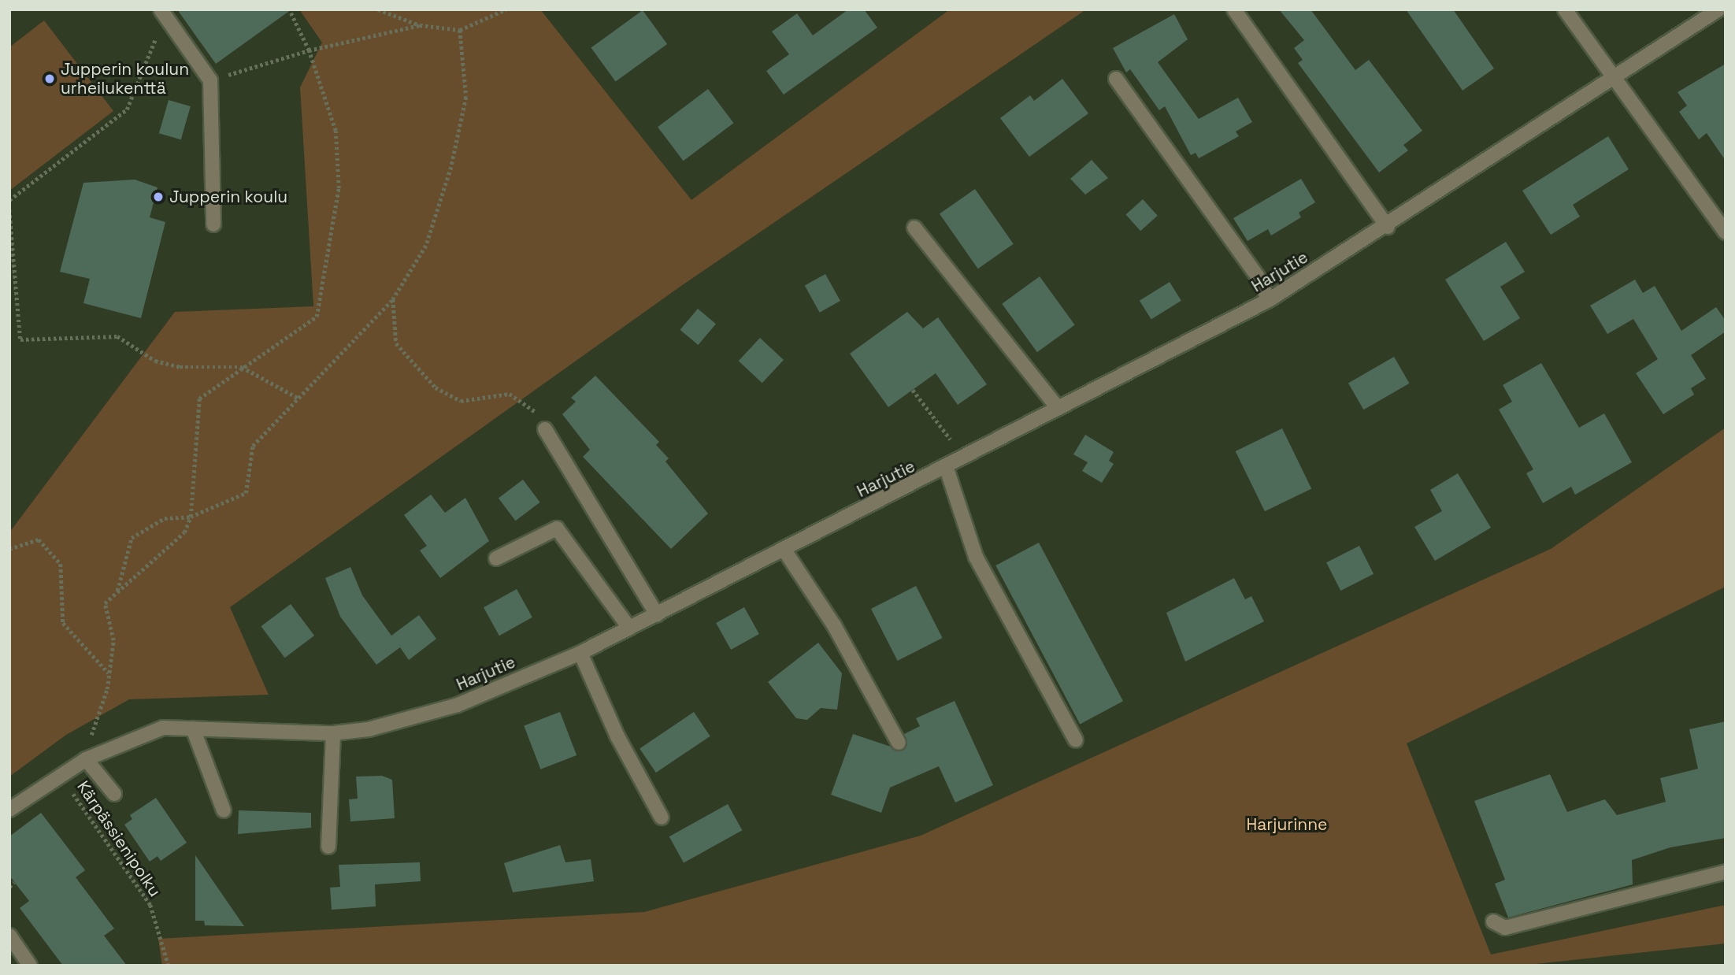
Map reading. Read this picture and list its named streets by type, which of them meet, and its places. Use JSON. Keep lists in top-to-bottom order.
{
  "streets": {
    "street": ["Harjutie"],
    "path": ["Kärpässienipolku"]
  },
  "crossings": [
    ["Harjutie", "Kärpässienipolku"]
  ],
  "parks": ["Harjurinne"],
  "places": ["Jupperin koulun urheilukenttä", "Jupperin koulu"]
}
